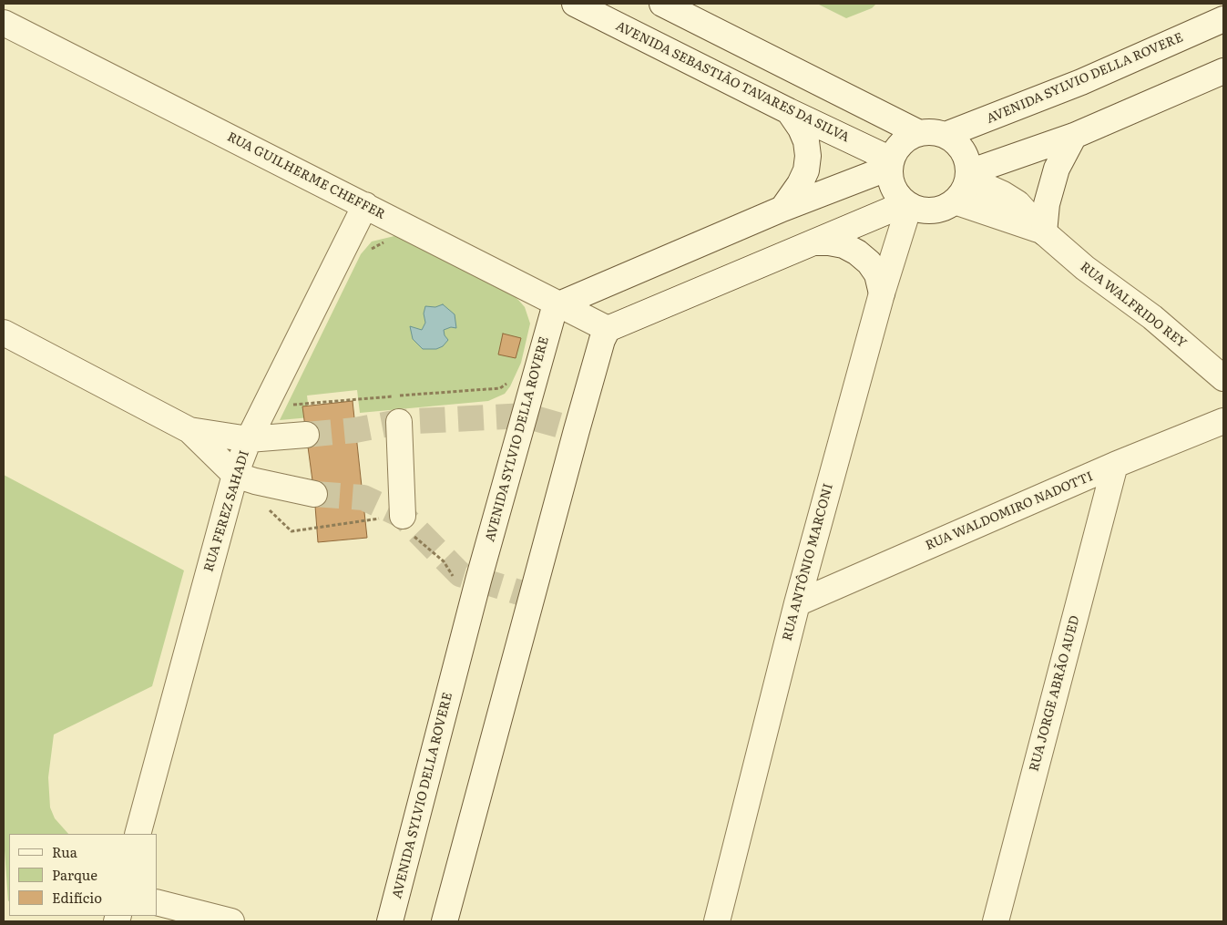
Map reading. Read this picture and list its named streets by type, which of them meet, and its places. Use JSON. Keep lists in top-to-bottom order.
{
  "streets": {
    "street": [
      "AVENIDA SYLVIO DELLA ROVERE",
      "AVENIDA SEBASTIÃO TAVARES DA SILVA",
      "RUA GUILHERME CHEFFER",
      "RUA WALFRIDO REY",
      "RUA FEREZ SAHADI",
      "RUA WALDOMIRO NADOTTI",
      "RUA ANTÔNIO MARCONI",
      "RUA JORGE ABRÃO AUED"
    ]
  },
  "crossings": [
    ["AVENIDA SYLVIO DELLA ROVERE", "AVENIDA SEBASTIÃO TAVARES DA SILVA"],
    ["AVENIDA SYLVIO DELLA ROVERE", "RUA GUILHERME CHEFFER"],
    ["AVENIDA SYLVIO DELLA ROVERE", "RUA WALFRIDO REY"],
    ["AVENIDA SYLVIO DELLA ROVERE", "RUA ANTÔNIO MARCONI"],
    ["AVENIDA SEBASTIÃO TAVARES DA SILVA", "RUA WALFRIDO REY"],
    ["AVENIDA SEBASTIÃO TAVARES DA SILVA", "RUA ANTÔNIO MARCONI"],
    ["RUA GUILHERME CHEFFER", "RUA FEREZ SAHADI"],
    ["RUA WALFRIDO REY", "RUA ANTÔNIO MARCONI"],
    ["RUA WALDOMIRO NADOTTI", "RUA ANTÔNIO MARCONI"],
    ["RUA WALDOMIRO NADOTTI", "RUA JORGE ABRÃO AUED"]
  ],
  "legend": ["Rua", "Parque", "Edifício"]
}
